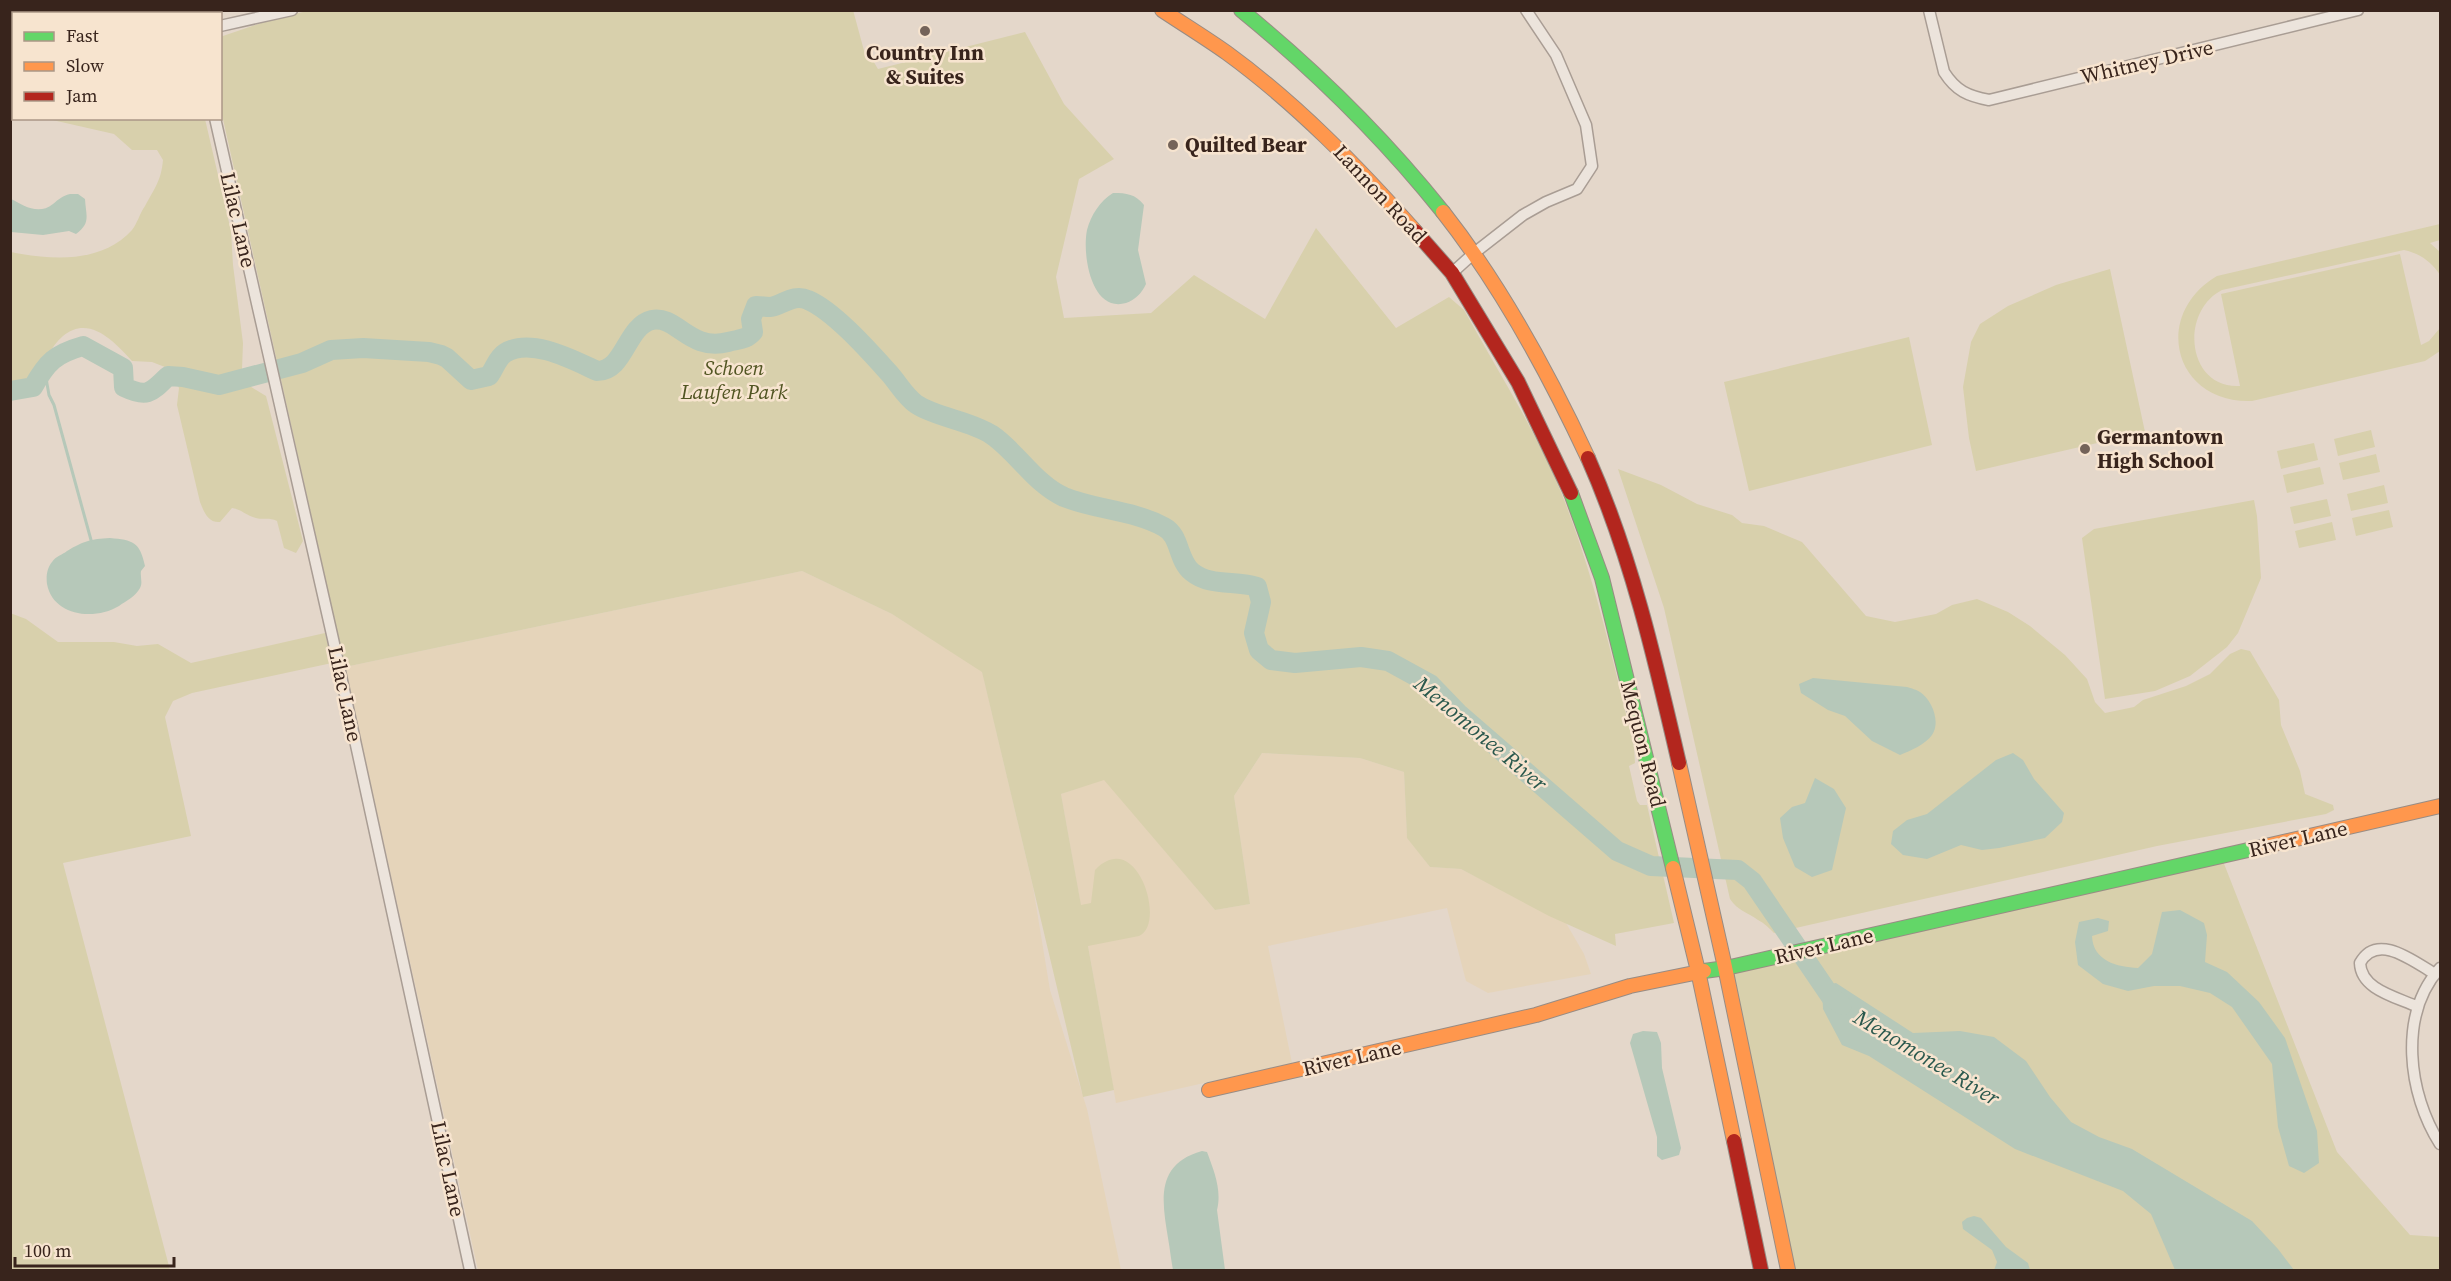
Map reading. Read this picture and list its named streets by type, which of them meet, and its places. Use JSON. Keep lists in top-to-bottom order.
{
  "streets": {
    "main road": ["Lannon Road", "Mequon Road", "River Lane"],
    "street": ["Whitney Drive", "Lilac Lane"]
  },
  "crossings": [
    ["Lannon Road", "Mequon Road"],
    ["Mequon Road", "River Lane"]
  ],
  "water": ["Menomonee River"],
  "parks": ["Schoen Laufen Park"],
  "places": ["Country Inn & Suites", "Quilted Bear", "Germantown High School"],
  "legend": ["Fast", "Slow", "Jam"],
  "scale_bar": "100 m"
}
